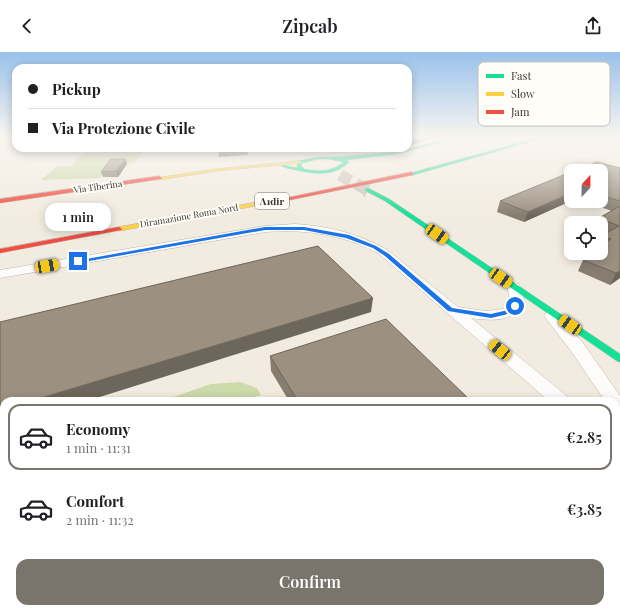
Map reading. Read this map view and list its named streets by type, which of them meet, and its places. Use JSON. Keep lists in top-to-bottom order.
{
  "streets": {
    "main road": ["Via Tiberina", "A1dir", "Diramazione Roma Nord"]
  },
  "legend": ["Fast", "Slow", "Jam"],
  "north": "top",
  "page": {
    "header": "Zipcab",
    "banner": ["Pickup", "Via Protezione Civile"],
    "bubble": "1 min",
    "list": [
      {
        "name": "Economy",
        "note": "1 min · 11:31",
        "value": "€2.85"
      },
      {
        "name": "Comfort",
        "note": "2 min · 11:32",
        "value": "€3.85"
      }
    ],
    "buttons": "Confirm"
  }
}
